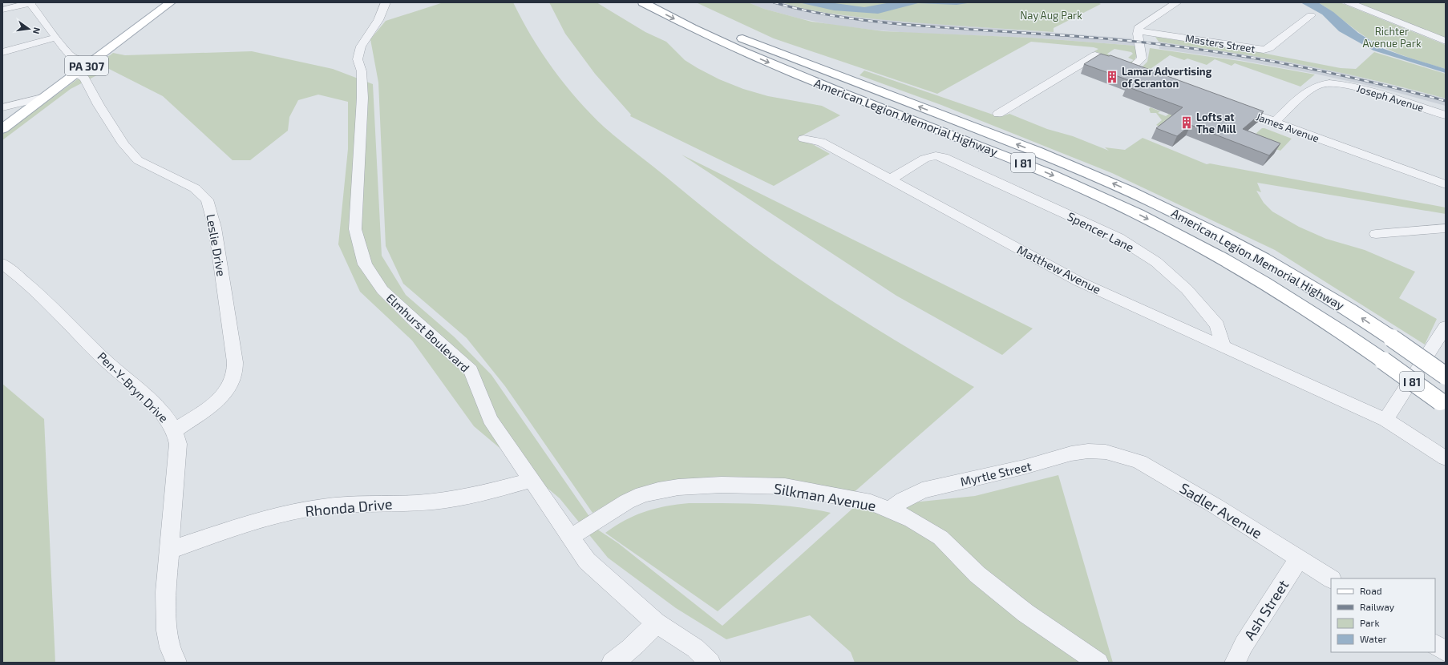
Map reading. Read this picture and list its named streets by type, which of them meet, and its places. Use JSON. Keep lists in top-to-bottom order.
{
  "streets": {
    "main road": ["PA 307", "American Legion Memorial Highway", "I 81"],
    "street": [
      "Masters Street",
      "Joseph Avenue",
      "James Avenue",
      "Spencer Lane",
      "Leslie Drive",
      "Matthew Avenue",
      "Elmhurst Boulevard",
      "Pen-Y-Bryn Drive",
      "Myrtle Street",
      "Silkman Avenue",
      "Rhonda Drive",
      "Sadler Avenue",
      "Ash Street"
    ]
  },
  "crossings": [
    ["PA 307", "Leslie Drive"],
    ["Joseph Avenue", "James Avenue"],
    ["Spencer Lane", "Matthew Avenue"],
    ["Leslie Drive", "Pen-Y-Bryn Drive"],
    ["Elmhurst Boulevard", "Silkman Avenue"],
    ["Elmhurst Boulevard", "Rhonda Drive"],
    ["Pen-Y-Bryn Drive", "Rhonda Drive"],
    ["Myrtle Street", "Silkman Avenue"],
    ["Myrtle Street", "Sadler Avenue"],
    ["Sadler Avenue", "Ash Street"]
  ],
  "parks": ["Nay Aug Park", "Richter Avenue Park"],
  "places": {
    "building": ["Lamar Advertising of Scranton", "Lofts at The Mill"]
  },
  "legend": [
    "Road",
    "Railway",
    "Park",
    "Water"
  ],
  "north": "right"
}
